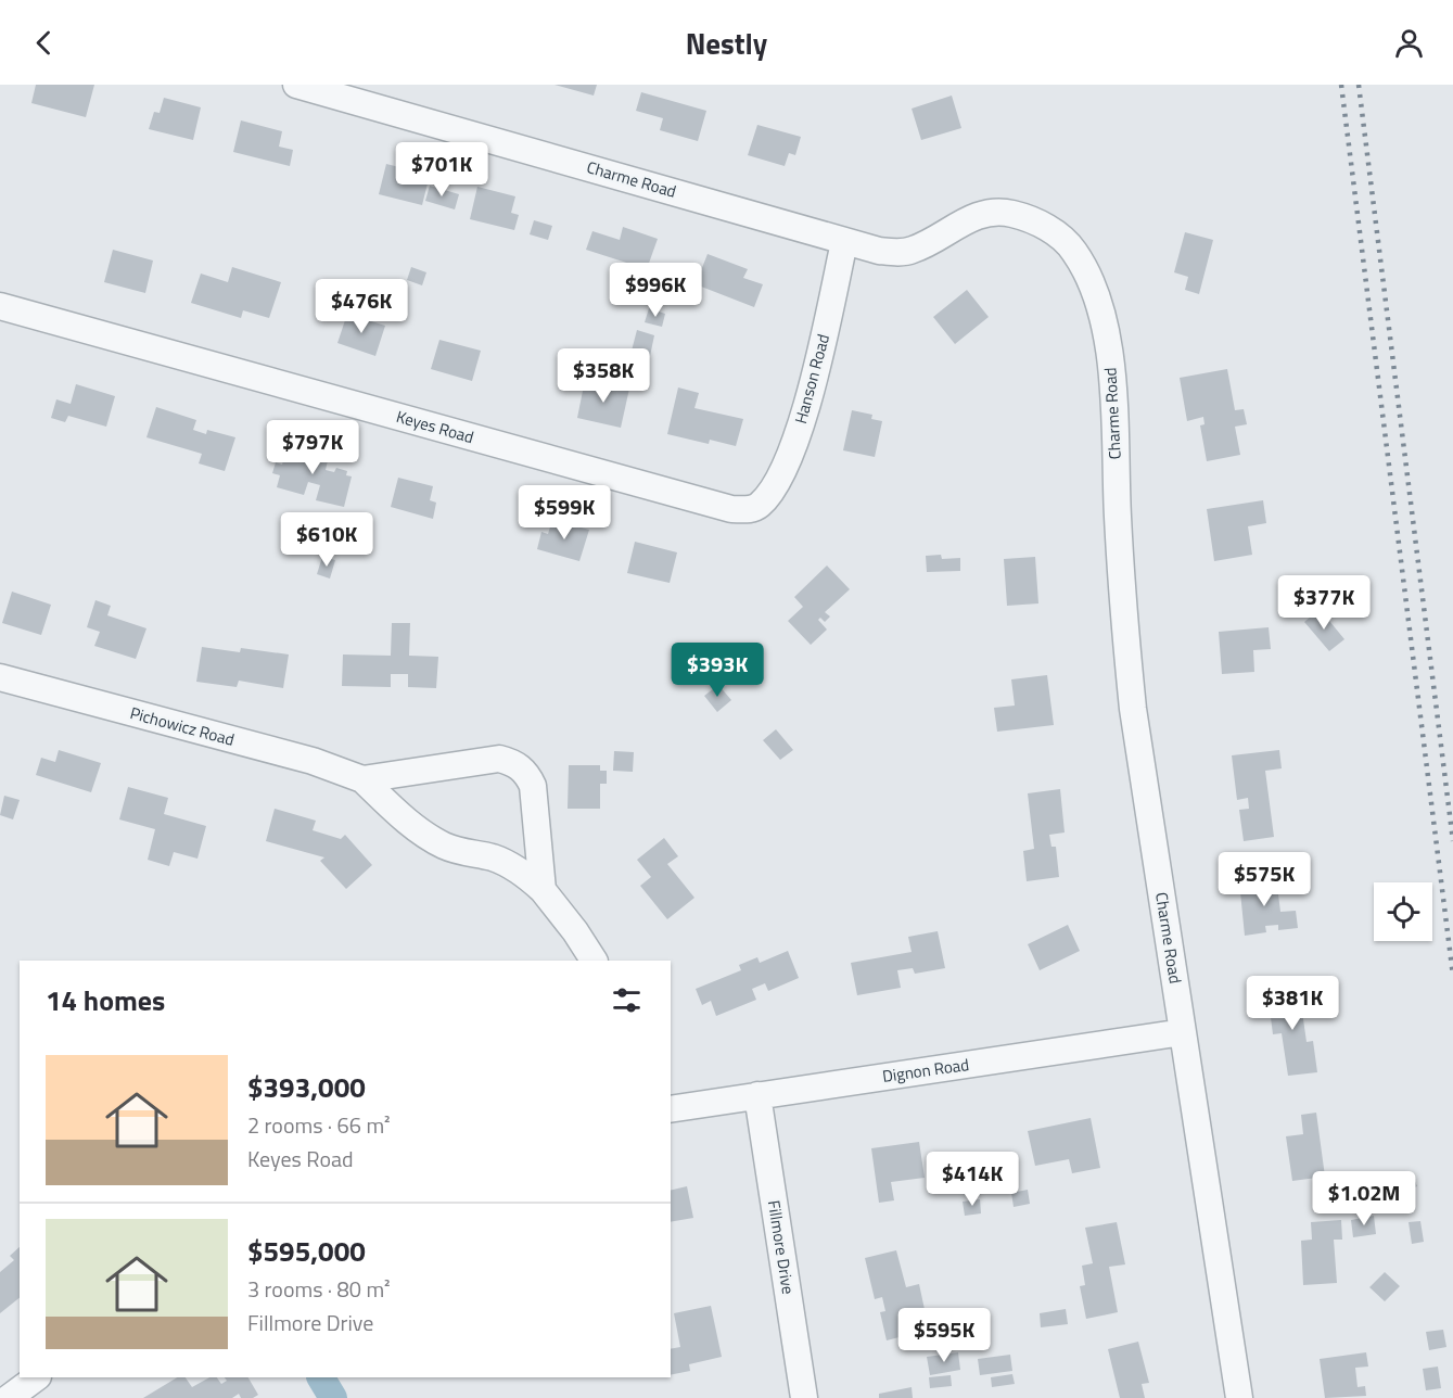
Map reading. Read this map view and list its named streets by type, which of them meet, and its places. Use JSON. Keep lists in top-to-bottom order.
{
  "streets": {
    "street": [
      "Charme Road",
      "Hanson Road",
      "Keyes Road",
      "Pichowicz Road",
      "Dignon Road",
      "Fillmore Drive"
    ]
  },
  "crossings": [
    ["Charme Road", "Hanson Road"],
    ["Charme Road", "Dignon Road"],
    ["Hanson Road", "Keyes Road"],
    ["Dignon Road", "Fillmore Drive"]
  ],
  "page": {
    "header": "Nestly",
    "price": [
      "$701K",
      "$996K",
      "$476K",
      "$358K",
      "$797K",
      "$599K",
      "$610K",
      "$377K",
      "$393K",
      "$575K",
      "$381K",
      "$414K",
      "$1.02M",
      "$595K"
    ],
    "heading": "14 homes",
    "list": [
      {
        "name": "$393,000",
        "note": "2 rooms · 66 m² · Keyes Road"
      },
      {
        "name": "$595,000",
        "note": "3 rooms · 80 m² · Fillmore Drive"
      }
    ]
  }
}
